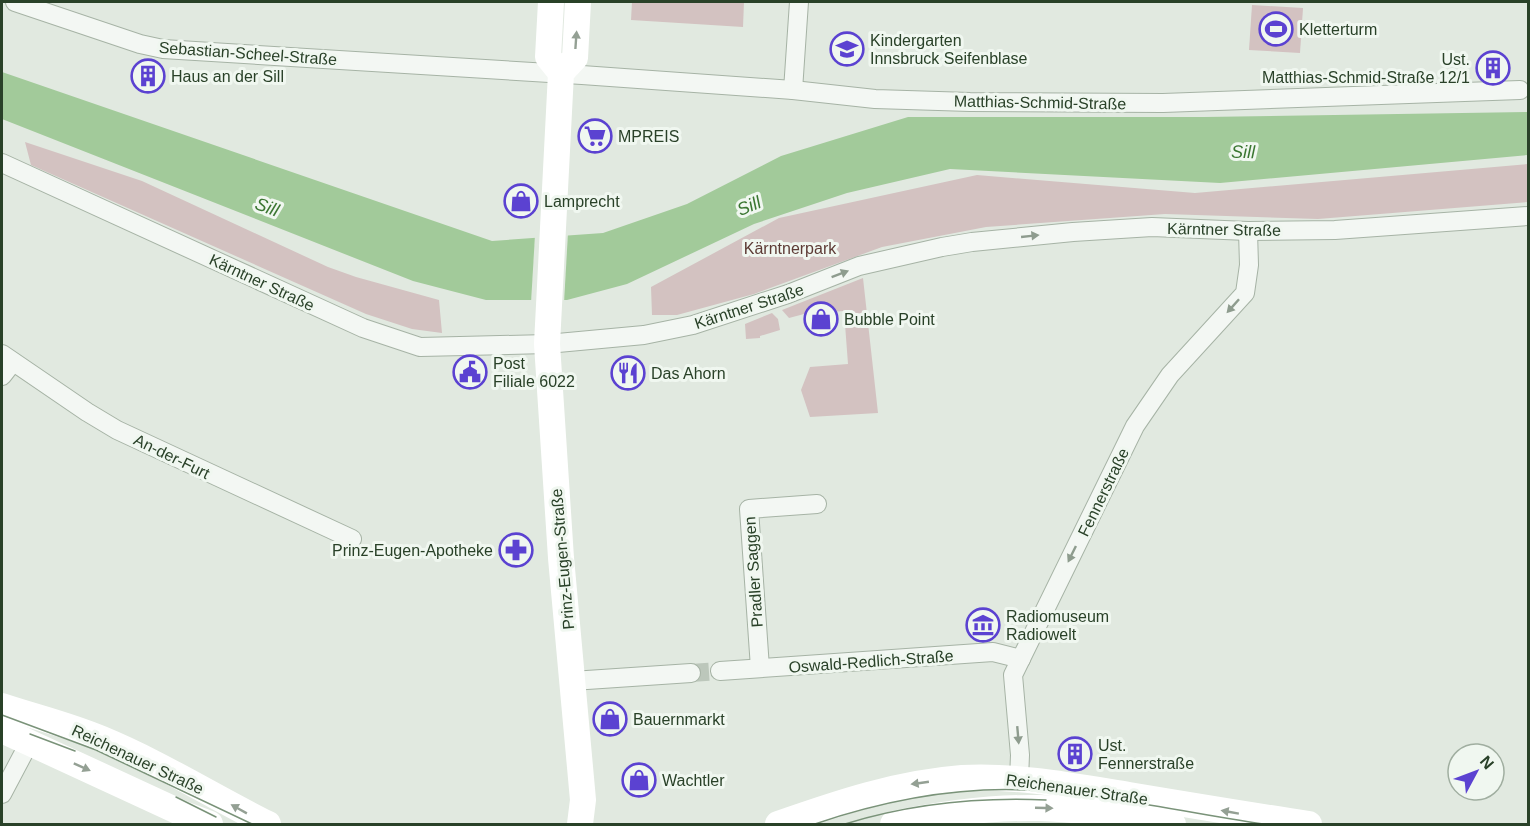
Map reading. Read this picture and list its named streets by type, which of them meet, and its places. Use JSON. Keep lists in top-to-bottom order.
{
  "streets": {
    "street": [
      "Sebastian-Scheel-Straße",
      "Matthias-Schmid-Straße",
      "Kärntner Straße",
      "An-der-Furt",
      "Fennerstraße",
      "Prinz-Eugen-Straße",
      "Pradler Saggen",
      "Oswald-Redlich-Straße",
      "Reichenauer Straße"
    ]
  },
  "crossings": [
    ["Sebastian-Scheel-Straße", "Matthias-Schmid-Straße"],
    ["Sebastian-Scheel-Straße", "Prinz-Eugen-Straße"],
    ["Matthias-Schmid-Straße", "Prinz-Eugen-Straße"],
    ["Kärntner Straße", "Fennerstraße"],
    ["Kärntner Straße", "Prinz-Eugen-Straße"],
    ["Fennerstraße", "Oswald-Redlich-Straße"],
    ["Fennerstraße", "Reichenauer Straße"],
    ["Pradler Saggen", "Oswald-Redlich-Straße"]
  ],
  "one_way": ["Kärntner Straße", "Fennerstraße"],
  "water": ["Sill"],
  "parks": ["Kärntnerpark"],
  "places": {
    "sports": ["Kletterturm"],
    "school or university": ["Kindergarten Innsbruck Seifenblase"],
    "building": ["Ust. Matthias-Schmid-Straße 12/1", "Haus an der Sill", "Ust. Fennerstraße"],
    "supermarket": ["MPREIS"],
    "shop": [
      "Lamprecht",
      "Bubble Point",
      "Bauernmarkt",
      "Wachtler"
    ],
    "public building": ["Post Filiale 6022"],
    "restaurant": ["Das Ahorn"],
    "pharmacy": ["Prinz-Eugen-Apotheke"],
    "museum": ["Radiomuseum Radiowelt"]
  },
  "north": "top right"
}
